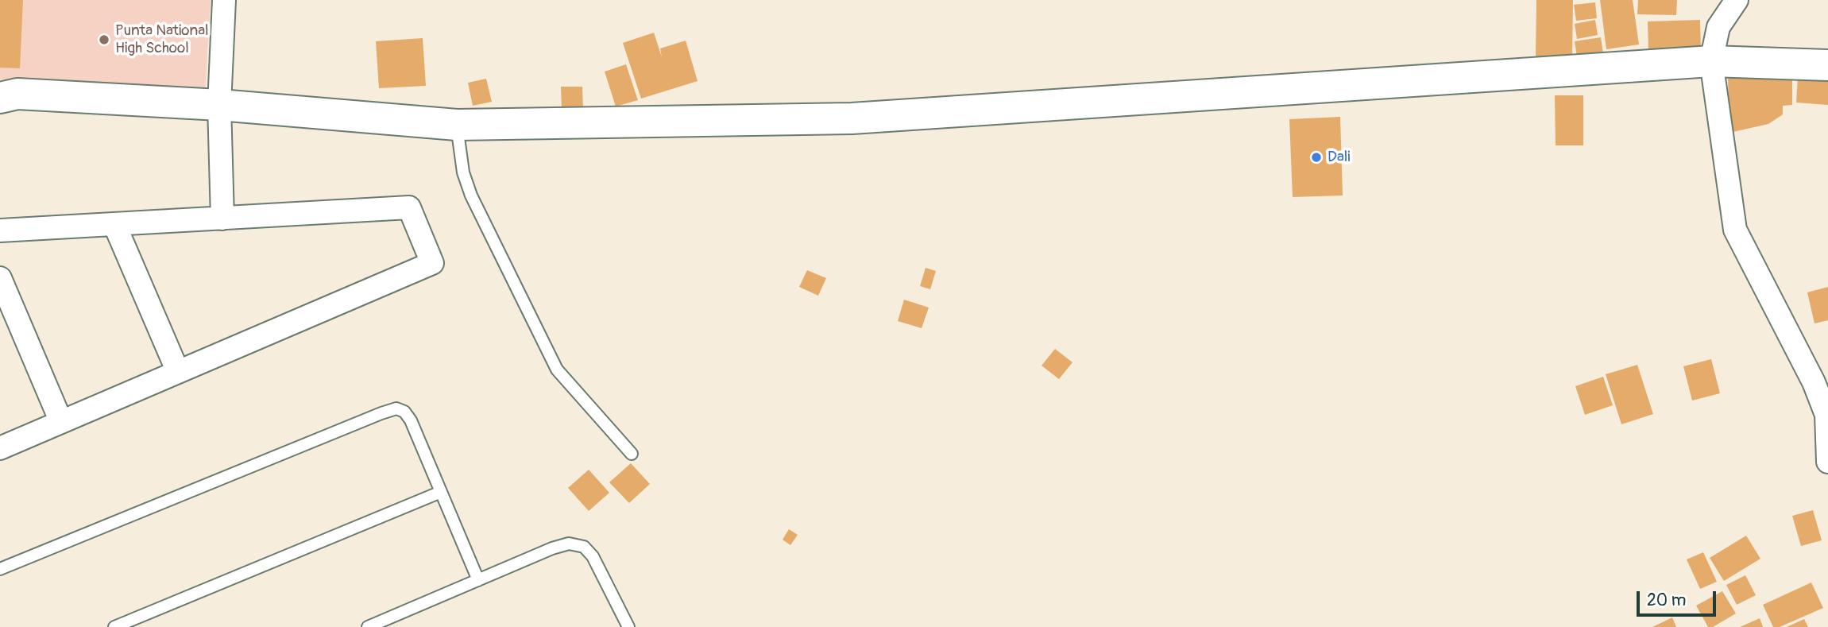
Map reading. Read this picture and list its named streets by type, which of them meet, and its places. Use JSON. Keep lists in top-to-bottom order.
{
  "places": ["Punta National High School", "Dali"],
  "scale_bar": "20 m"
}
